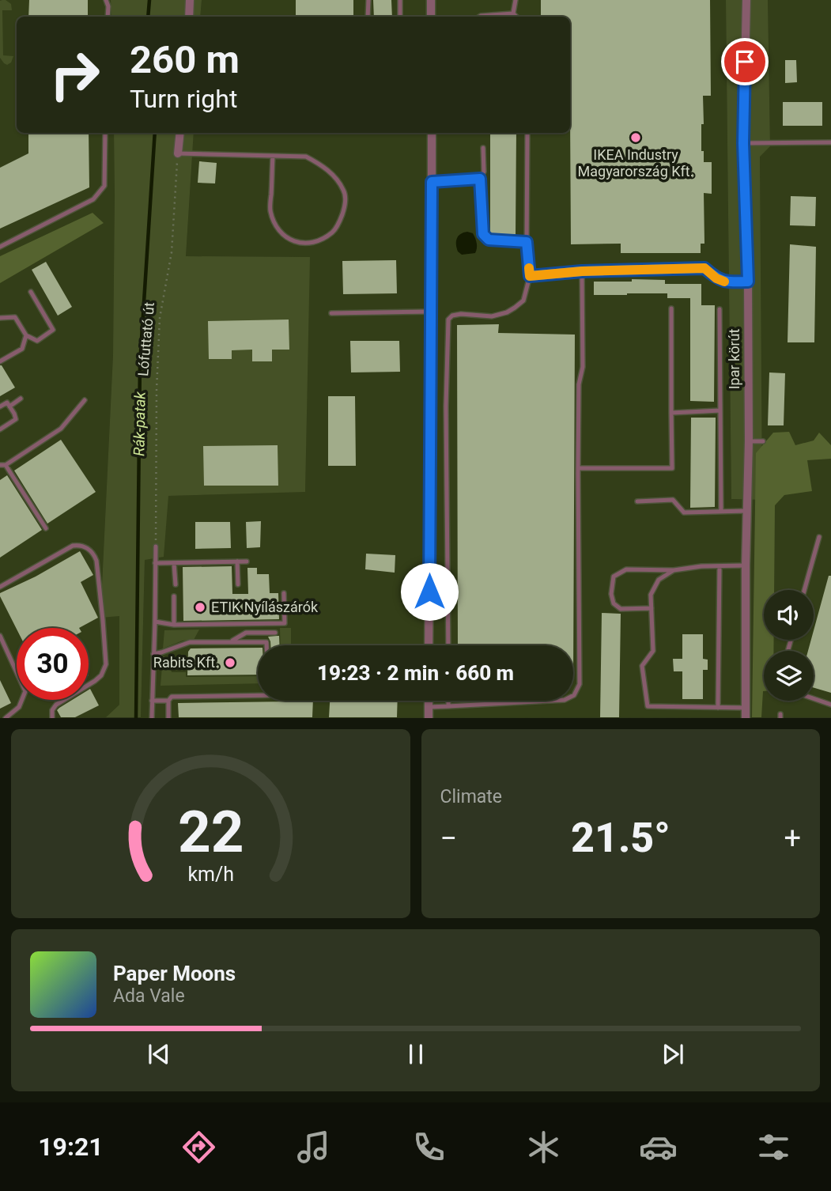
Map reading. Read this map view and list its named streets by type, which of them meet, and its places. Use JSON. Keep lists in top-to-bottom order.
{
  "streets": {
    "street": ["Ipar körút"],
    "path": ["Lófuttató út"]
  },
  "water": ["Rák-patak"],
  "places": ["IKEA Industry Magyarország Kft.", "ETIK Nyílászárók", "Rabits Kft."],
  "page": {
    "turn": ["260 m", "Turn right"],
    "limit": "30",
    "trip": "19:23 · 2 min · 660 m",
    "tile": "Climate",
    "heat": ["−", "21.5°", "+"],
    "song": ["Paper Moons", "Ada Vale"],
    "tabs": "19:21",
    "gauge": ["22", "km/h"]
  }
}
